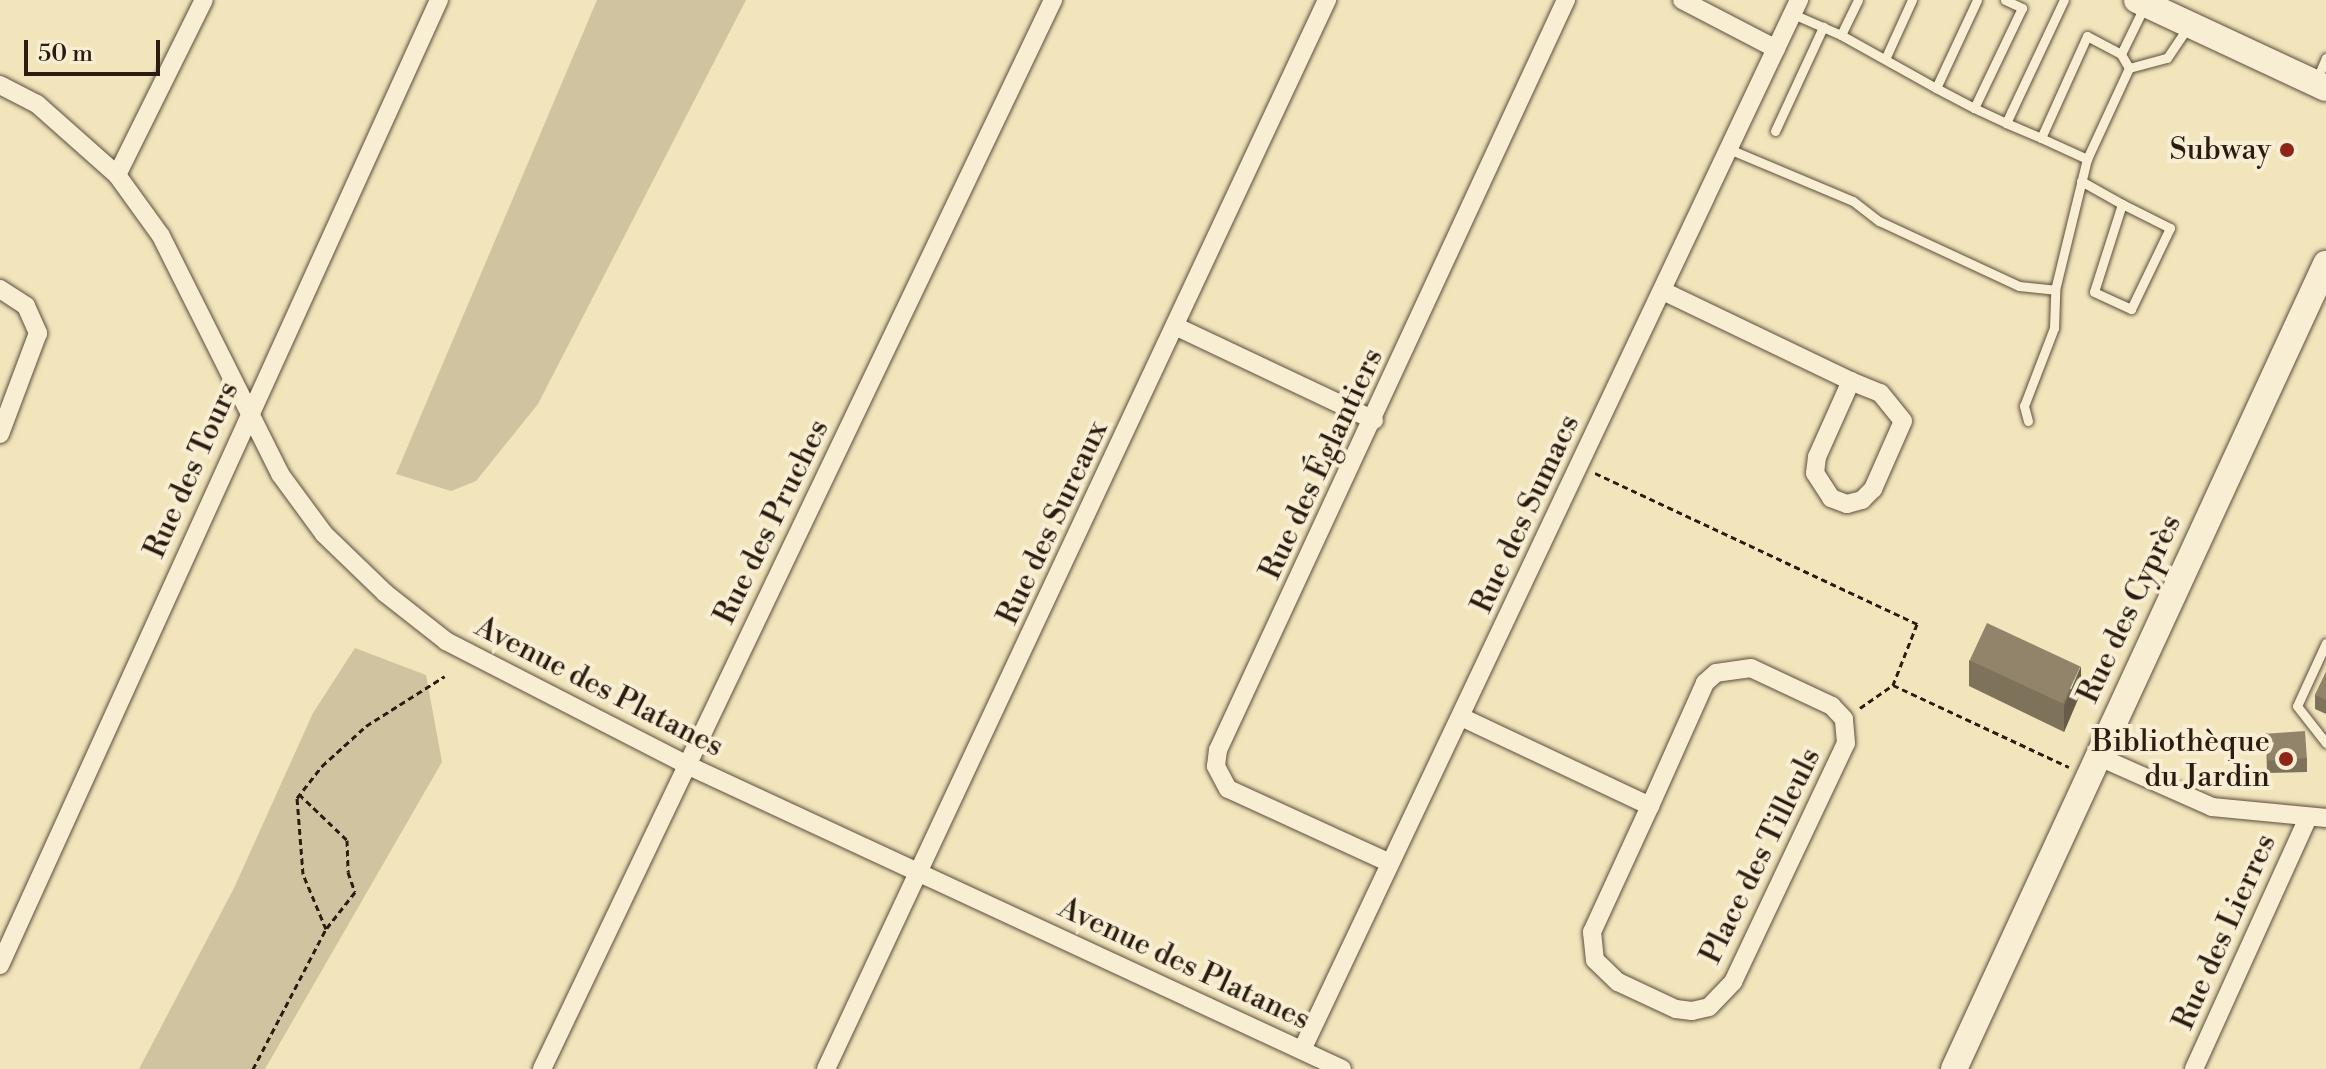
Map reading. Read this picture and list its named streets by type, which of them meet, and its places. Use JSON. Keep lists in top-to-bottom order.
{
  "streets": {
    "street": [
      "Rue des Églantiers",
      "Rue des Tours",
      "Rue des Sumacs",
      "Rue des Pruches",
      "Rue des Sureaux",
      "Rue des Cyprès",
      "Avenue des Platanes",
      "Place des Tilleuls",
      "Rue des Lierres"
    ]
  },
  "crossings": [
    ["Rue des Églantiers", "Rue des Sumacs"],
    ["Rue des Tours", "Avenue des Platanes"],
    ["Rue des Sumacs", "Avenue des Platanes"],
    ["Rue des Pruches", "Avenue des Platanes"],
    ["Rue des Sureaux", "Avenue des Platanes"]
  ],
  "places": ["Subway", "Bibliothèque du Jardin"],
  "scale_bar": "50 m"
}
